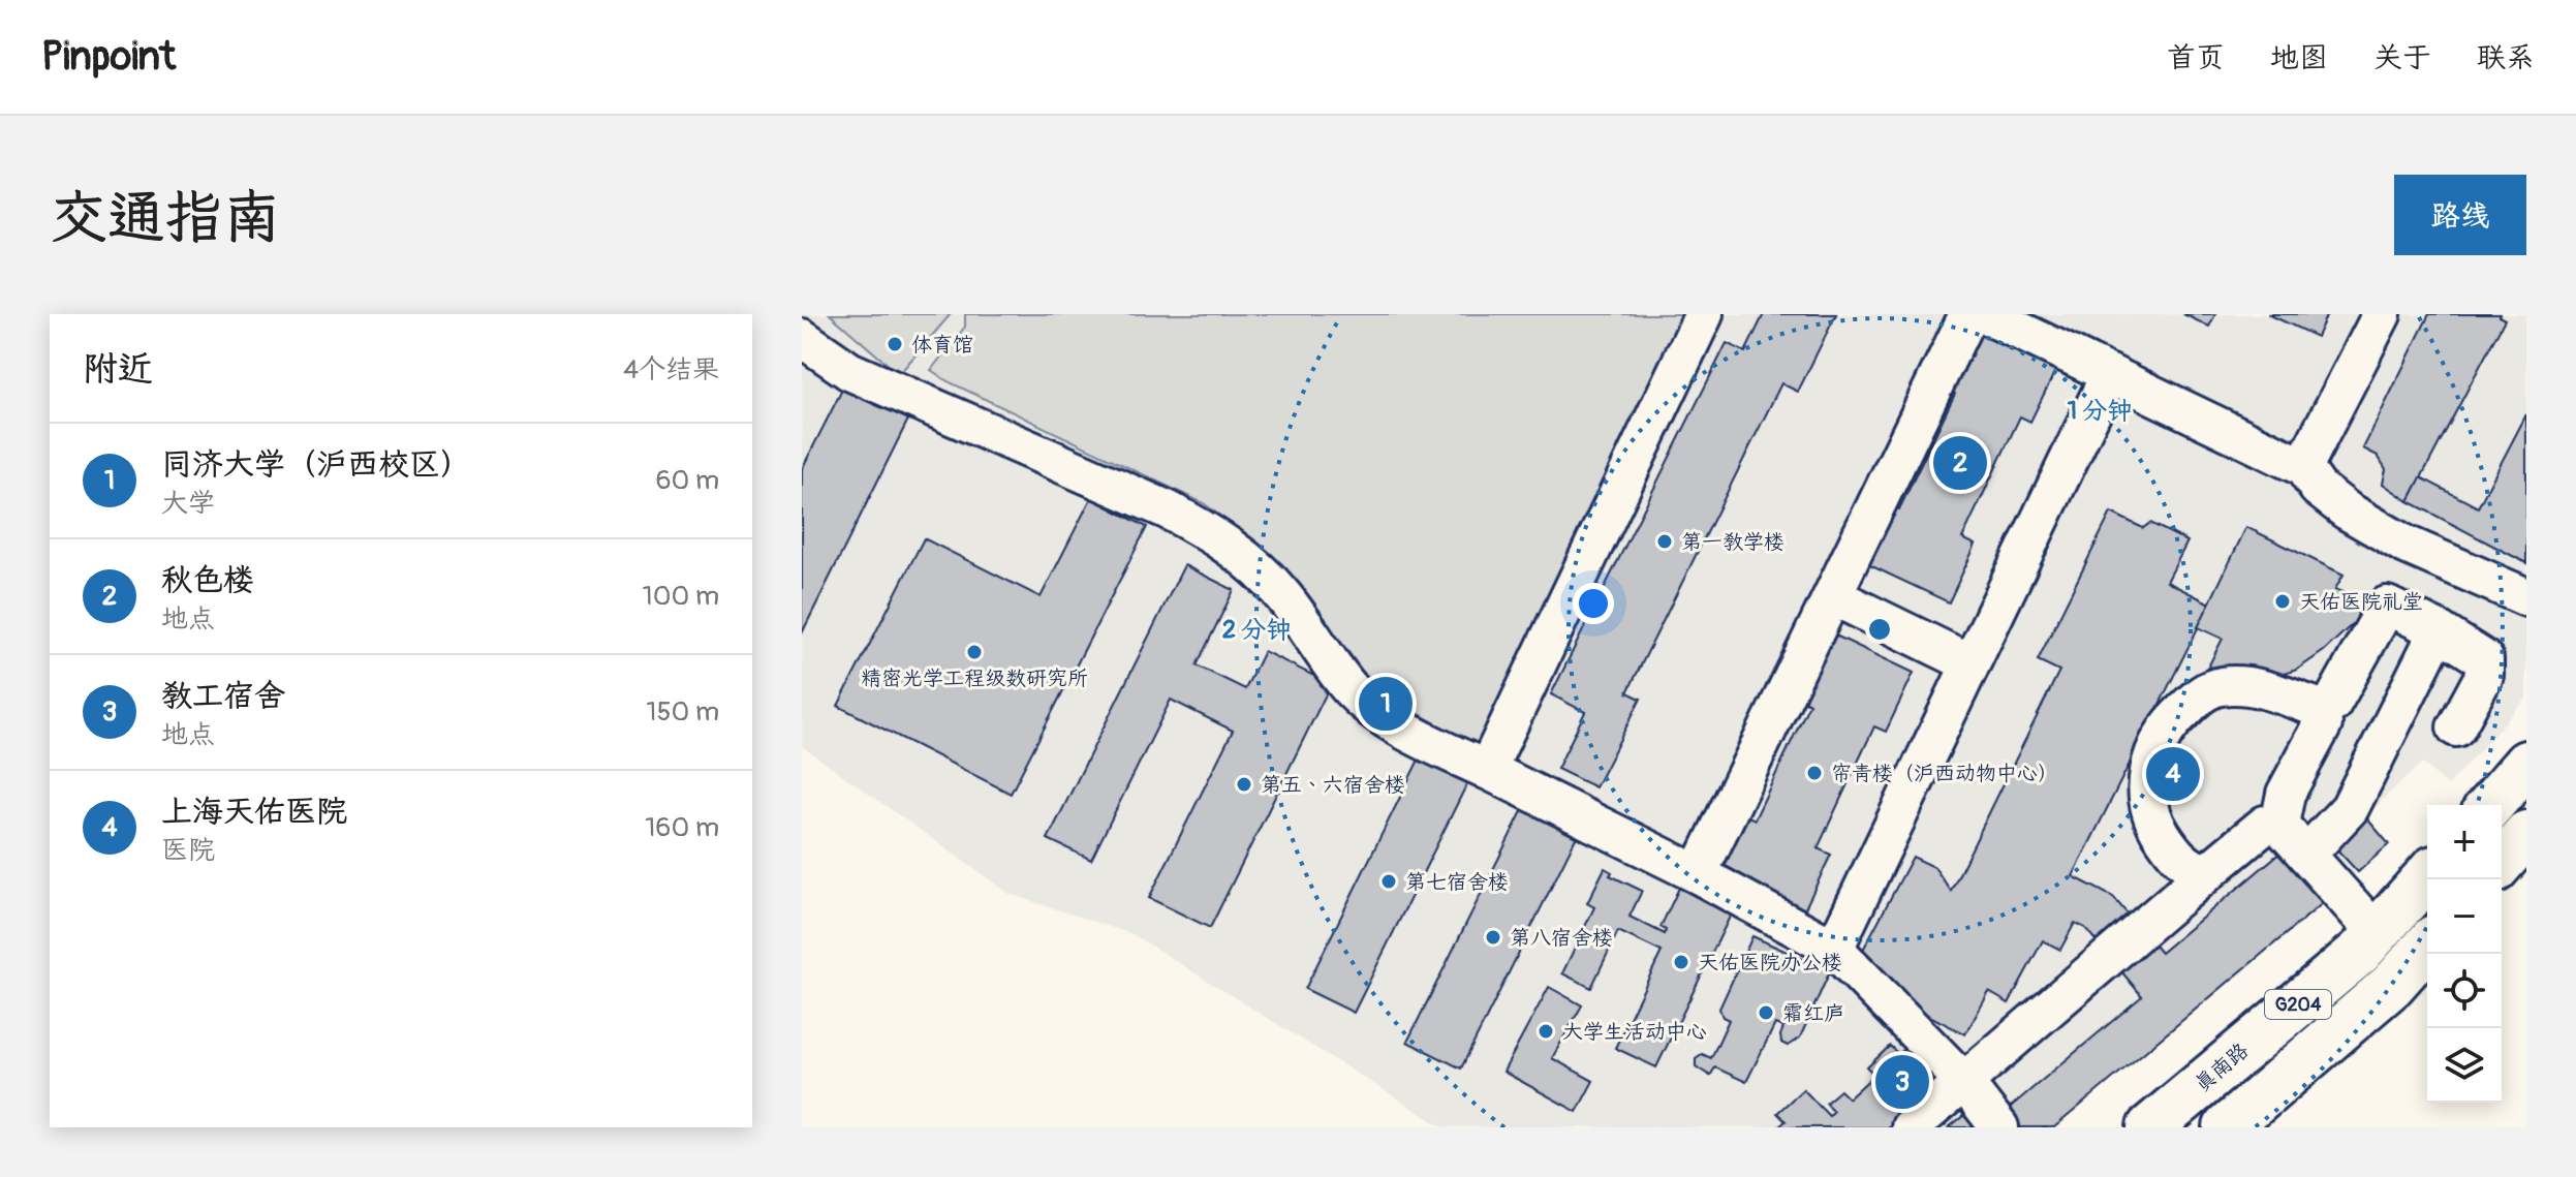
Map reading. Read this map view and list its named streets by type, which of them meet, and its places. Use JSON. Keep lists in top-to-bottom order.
{
  "streets": {
    "main road": ["G204", "真南路"]
  },
  "places": [
    "体育馆",
    "第一教学楼",
    "天佑医院礼堂",
    "精密光学工程级数研究所",
    "帘青楼（沪西动物中心）",
    "第五、六宿舍楼",
    "第七宿舍楼",
    "第八宿舍楼",
    "天佑医院办公楼",
    "霜红庐",
    "大学生活动中心"
  ],
  "page": {
    "header": "Pinpoint",
    "nav": [
      "首页",
      "地图",
      "关于",
      "联系"
    ],
    "buttons": "路线",
    "title": "交通指南",
    "heading": ["附近", "4个结果"],
    "list": [
      {
        "mark": "1",
        "name": "同济大学（沪西校区）",
        "note": "大学",
        "value": "60 m"
      },
      {
        "mark": "2",
        "name": "秋色楼",
        "note": "地点",
        "value": "100 m"
      },
      {
        "mark": "3",
        "name": "教工宿舍",
        "note": "地点",
        "value": "150 m"
      },
      {
        "mark": "4",
        "name": "上海天佑医院",
        "note": "医院",
        "value": "160 m"
      }
    ],
    "pins": [
      "2",
      "1",
      "4",
      "3"
    ],
    "map_buttons": ["+", "−"]
  },
  "rings": ["1 分钟", "2 分钟"]
}
